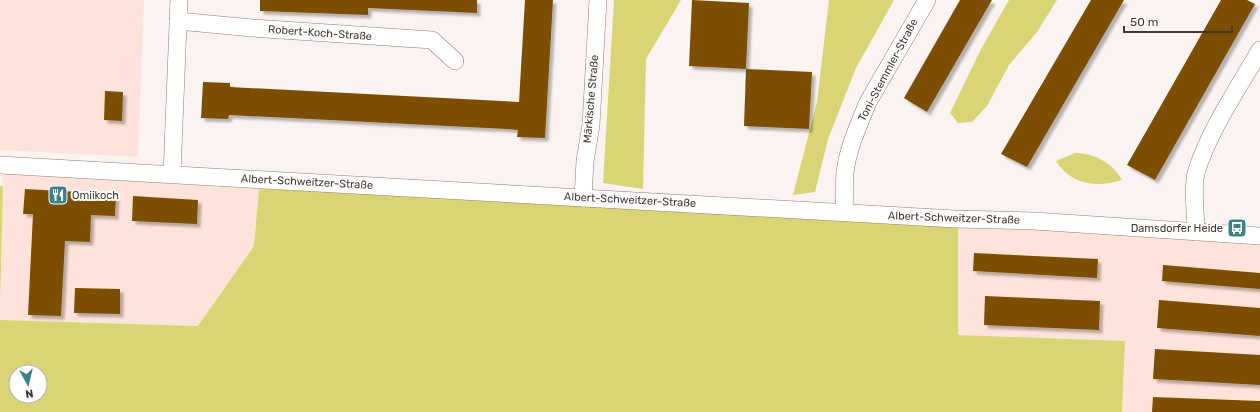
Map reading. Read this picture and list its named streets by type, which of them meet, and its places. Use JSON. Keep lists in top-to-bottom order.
{
  "streets": {
    "street": [
      "Robert-Koch-Straße",
      "Toni-Stemmler-Straße",
      "Märkische Straße",
      "Albert-Schweitzer-Straße"
    ]
  },
  "crossings": [
    ["Toni-Stemmler-Straße", "Albert-Schweitzer-Straße"],
    ["Märkische Straße", "Albert-Schweitzer-Straße"]
  ],
  "places": {
    "restaurant": ["Omiikoch"],
    "bus stop": ["Damsdorfer Heide"]
  },
  "scale_bar": "50 m",
  "north": "bottom"
}
